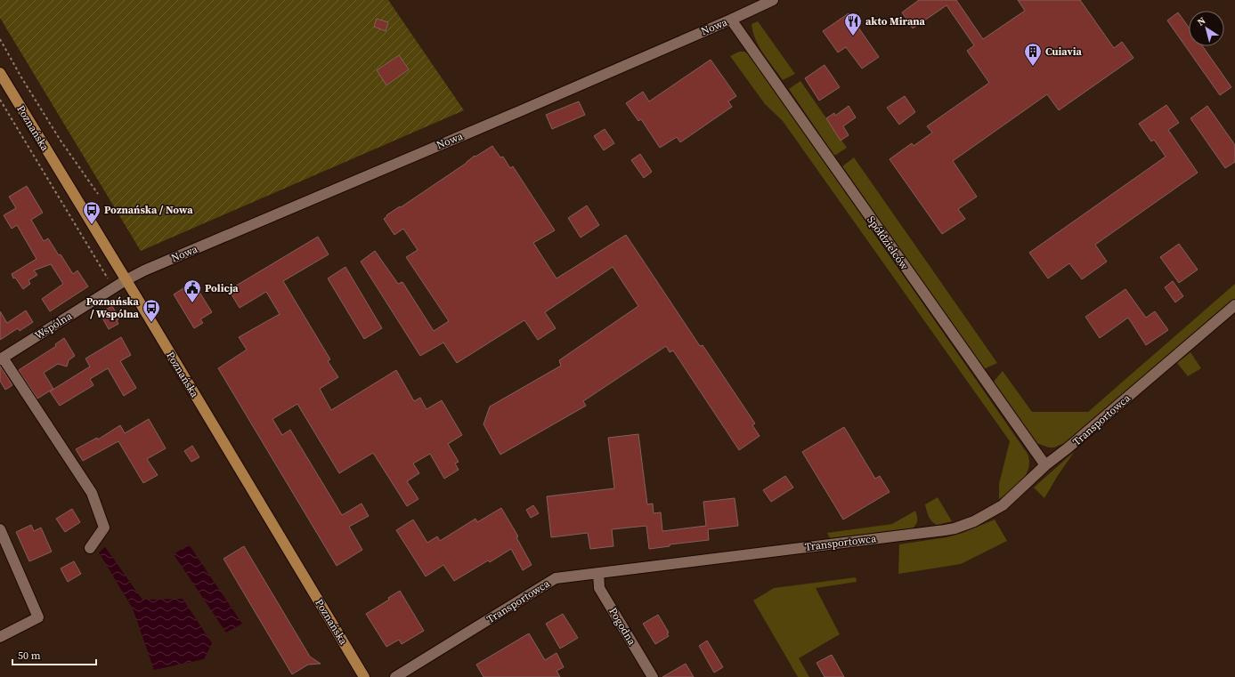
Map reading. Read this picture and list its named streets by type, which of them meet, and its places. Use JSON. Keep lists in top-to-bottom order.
{
  "streets": {
    "main road": ["Poznańska"],
    "street": [
      "Nowa",
      "Spółdzielców",
      "Wspólna",
      "Transportowca",
      "Pogodna"
    ]
  },
  "crossings": [
    ["Nowa", "Poznańska"],
    ["Nowa", "Spółdzielców"],
    ["Nowa", "Wspólna"],
    ["Poznańska", "Wspólna"],
    ["Spółdzielców", "Transportowca"],
    ["Transportowca", "Pogodna"]
  ],
  "places": {
    "restaurant": ["akto Mirana"],
    "building": ["Cuiavia"],
    "bus stop": ["Poznańska / Nowa", "Poznańska / Wspólna"],
    "public building": ["Policja"]
  },
  "scale_bar": "50 m",
  "north": "top left"
}
